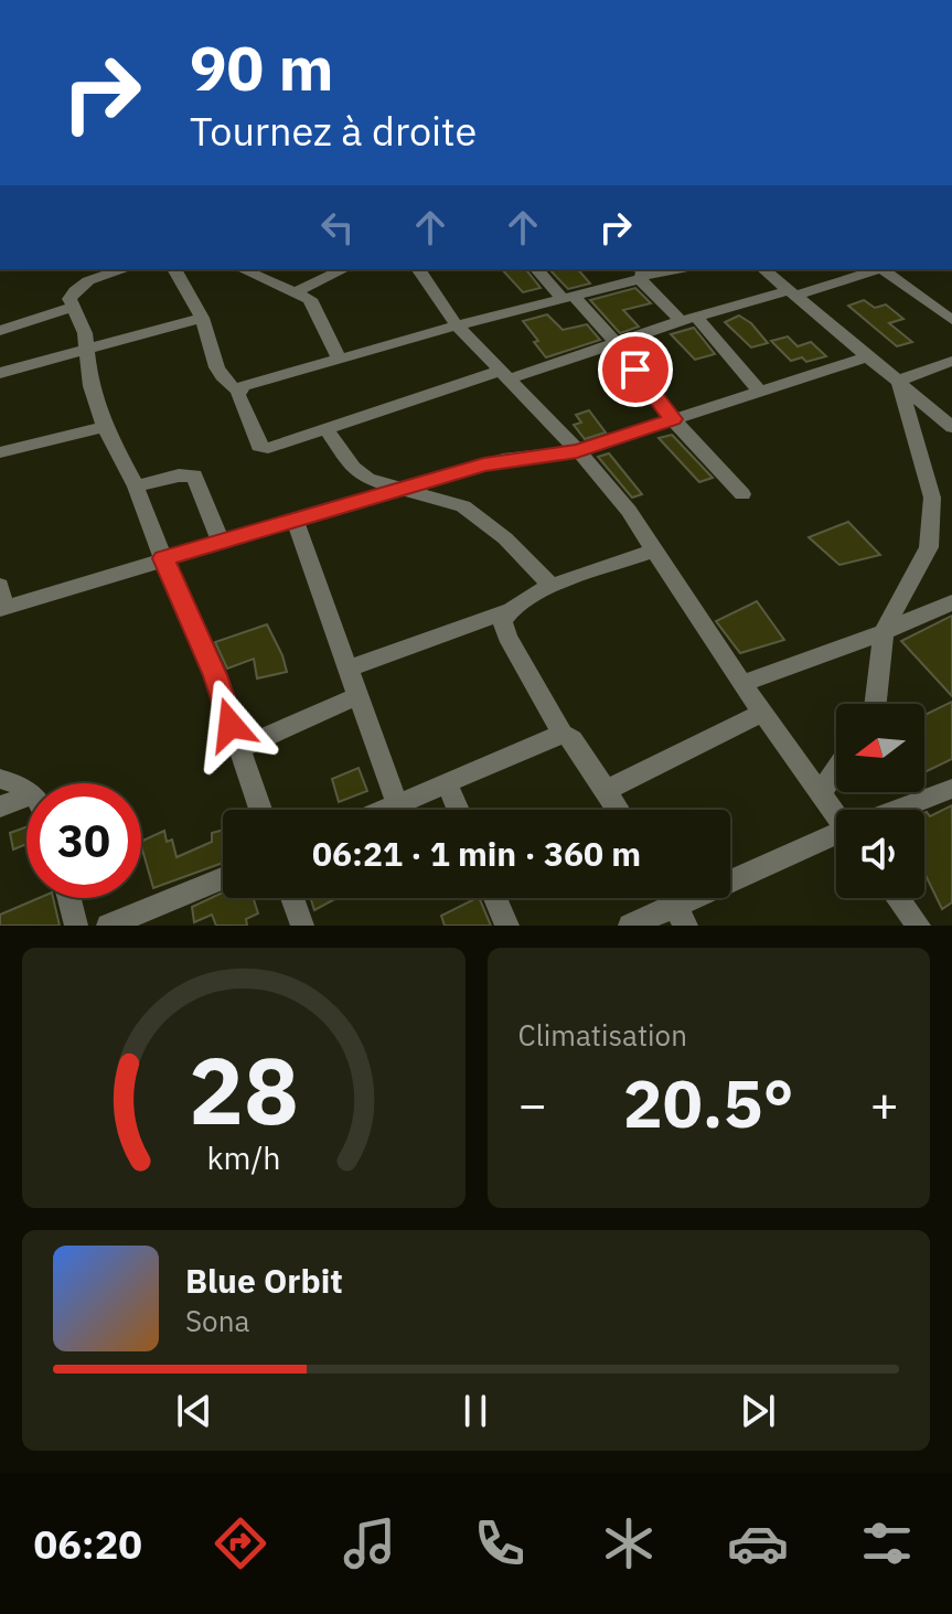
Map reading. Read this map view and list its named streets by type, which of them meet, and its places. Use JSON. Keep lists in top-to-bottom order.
{
  "north": "left",
  "page": {
    "turn": ["90 m", "Tournez à droite"],
    "limit": "30",
    "trip": "06:21 · 1 min · 360 m",
    "tile": "Climatisation",
    "heat": ["−", "20.5°", "+"],
    "song": ["Blue Orbit", "Sona"],
    "tabs": "06:20",
    "gauge": ["28", "km/h"]
  }
}
